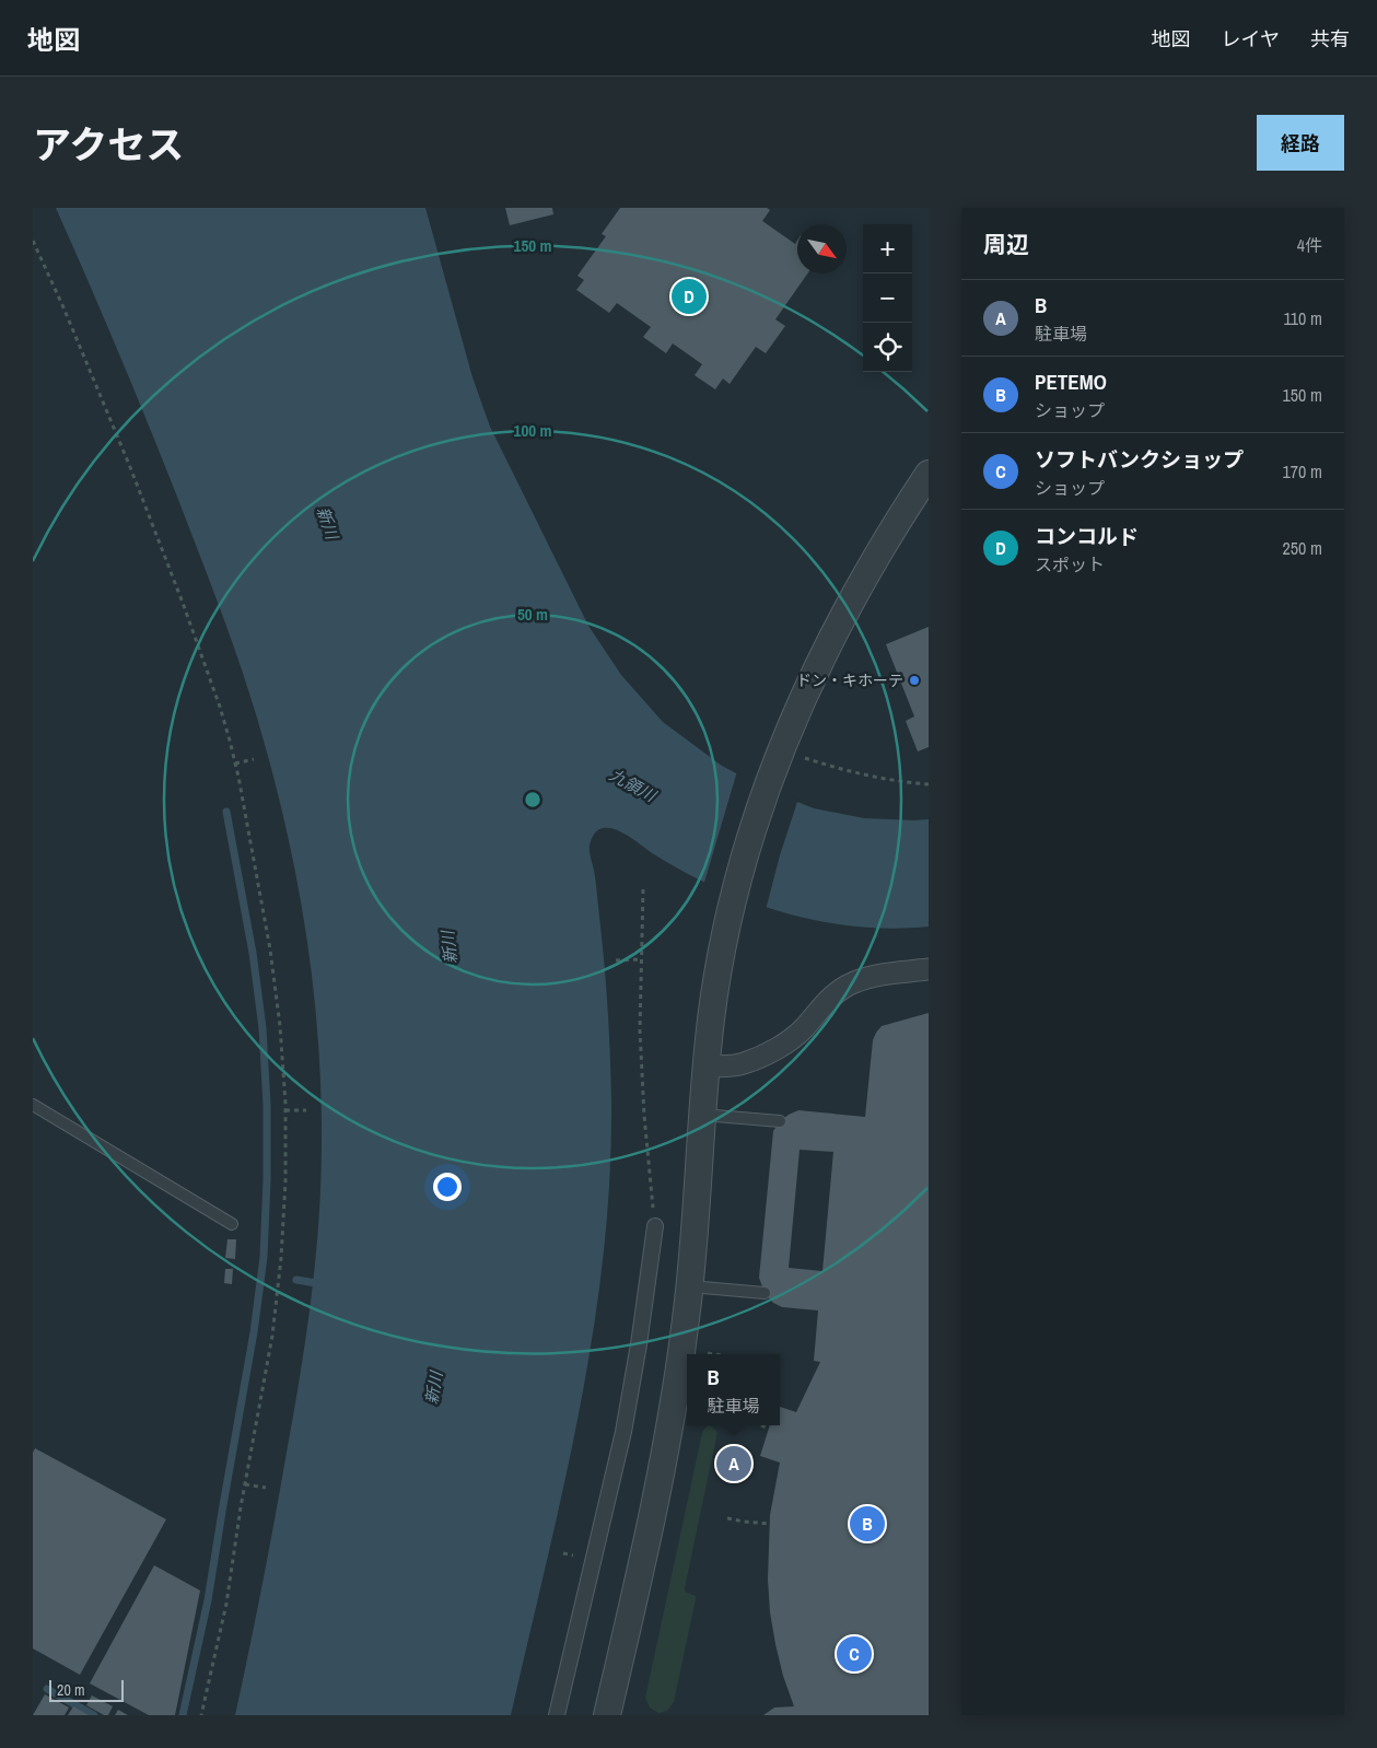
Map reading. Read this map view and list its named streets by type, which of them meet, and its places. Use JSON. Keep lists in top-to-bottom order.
{
  "water": ["新川", "九領川"],
  "places": ["ドン・キホーテ"],
  "scale_bar": "20 m",
  "north": "bottom right",
  "page": {
    "header": "地図",
    "nav": ["地図", "レイヤ", "共有"],
    "title": "アクセス",
    "buttons": "経路",
    "heading": ["周辺", "4件"],
    "map_buttons": ["+", "−"],
    "pins": [
      "D",
      "A",
      "B",
      "C"
    ],
    "list": [
      {
        "mark": "A",
        "name": "B",
        "note": "駐車場",
        "value": "110 m"
      },
      {
        "mark": "B",
        "name": "PETEMO",
        "note": "ショップ",
        "value": "150 m"
      },
      {
        "mark": "C",
        "name": "ソフトバンクショップ",
        "note": "ショップ",
        "value": "170 m"
      },
      {
        "mark": "D",
        "name": "コンコルド",
        "note": "スポット",
        "value": "250 m"
      }
    ],
    "popup": ["B", "駐車場"],
    "scale": "20 m"
  },
  "rings": ["150 m", "100 m", "50 m"]
}
